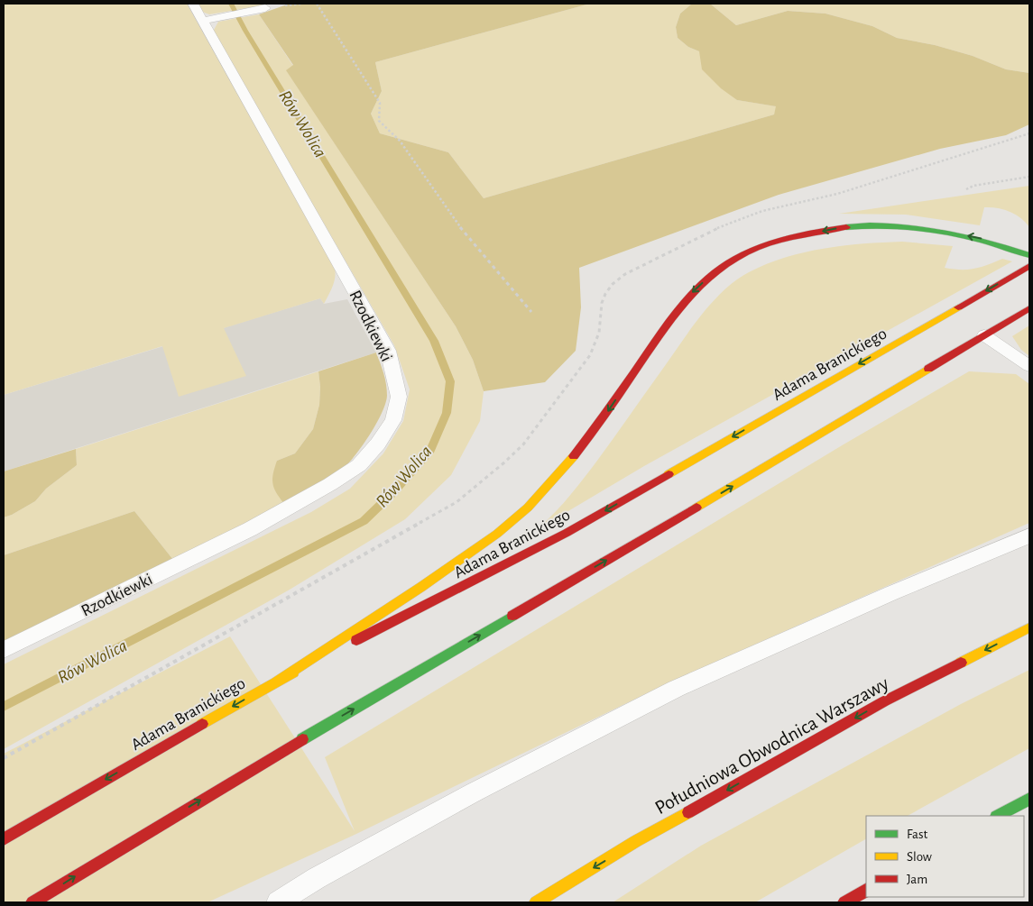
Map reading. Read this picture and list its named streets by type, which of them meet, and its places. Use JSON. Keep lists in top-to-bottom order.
{
  "streets": {
    "main road": ["Adama Branickiego", "Południowa Obwodnica Warszawy"],
    "lane": ["Rzodkiewki"]
  },
  "one_way": ["Południowa Obwodnica Warszawy"],
  "water": ["Rów Wolica"],
  "legend": ["Fast", "Slow", "Jam"]
}
